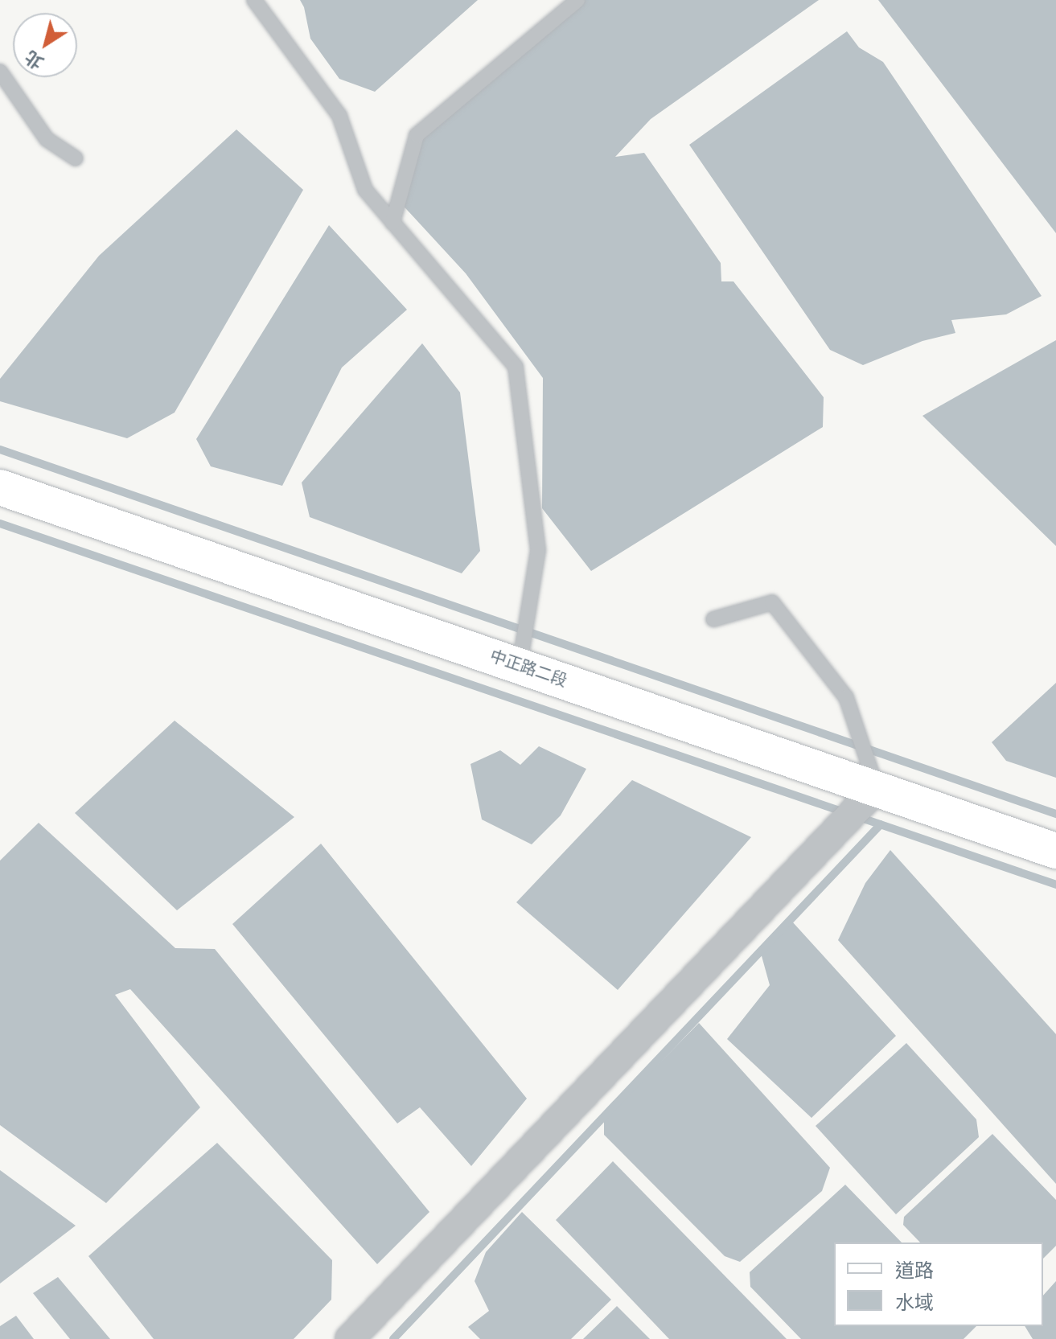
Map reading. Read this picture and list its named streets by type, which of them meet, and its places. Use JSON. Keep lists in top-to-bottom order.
{
  "streets": {
    "main road": ["中正路二段"]
  },
  "legend": ["道路", "水域"],
  "north": "bottom left"
}
